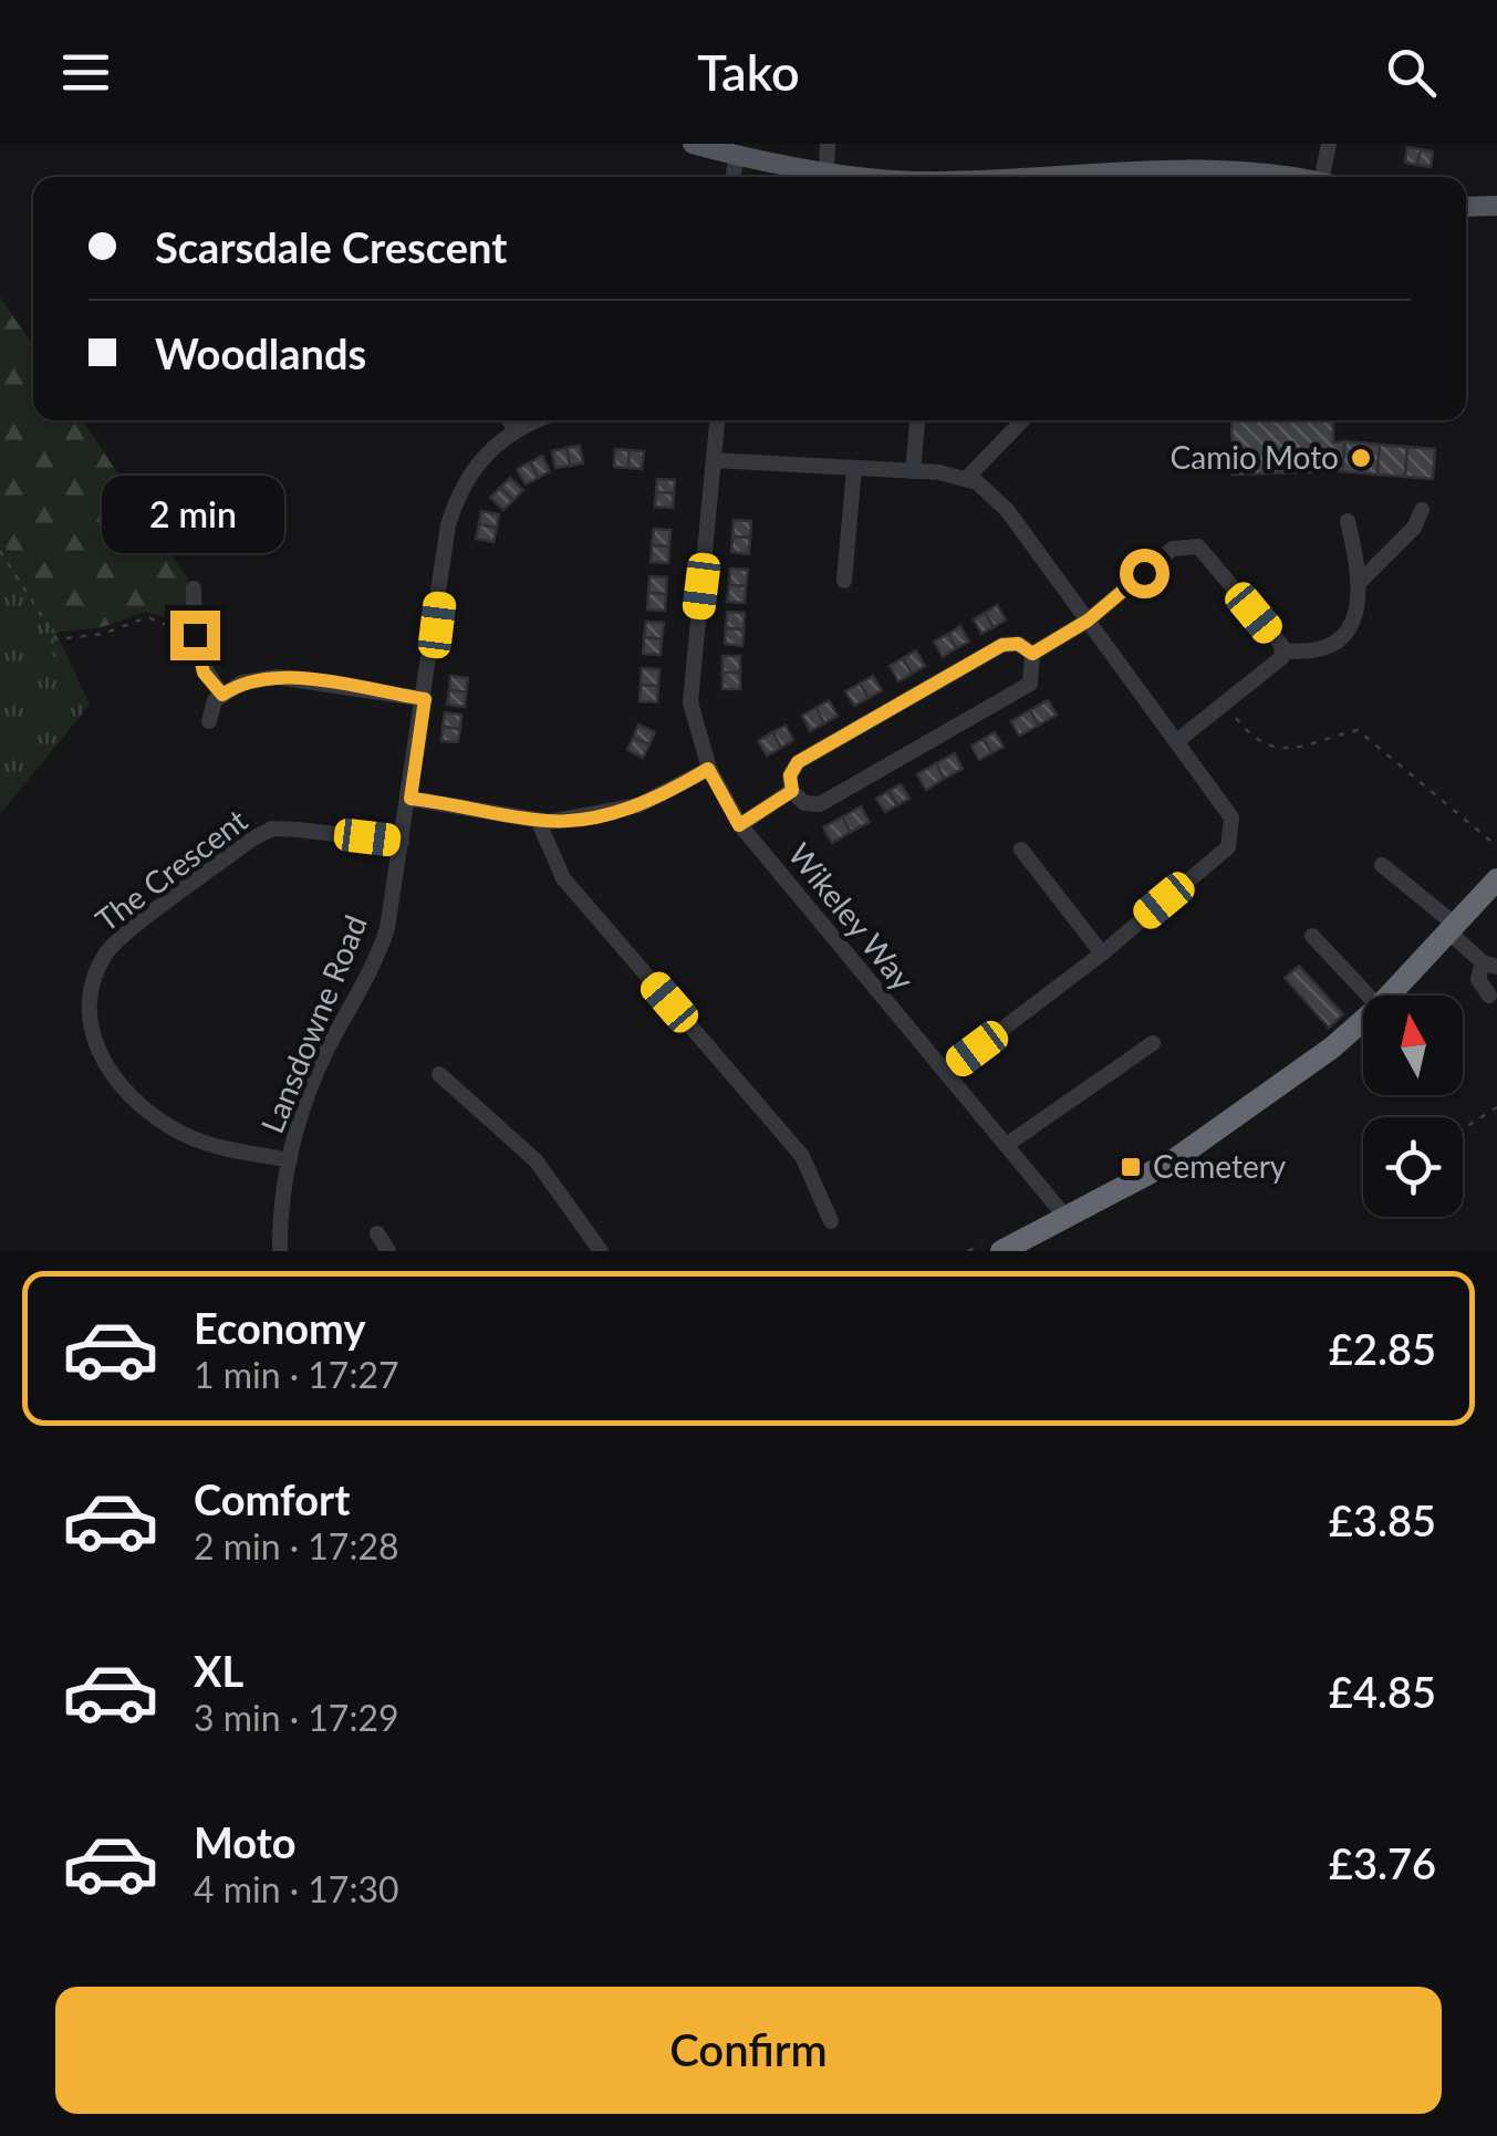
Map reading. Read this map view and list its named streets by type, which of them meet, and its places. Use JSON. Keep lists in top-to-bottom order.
{
  "streets": {
    "street": ["The Crescent", "Wikeley Way", "Lansdowne Road"]
  },
  "crossings": [
    ["The Crescent", "Lansdowne Road"]
  ],
  "places": {
    "other": ["Camio Moto"],
    "transit": ["Cemetery"]
  },
  "north": "top",
  "page": {
    "header": "Tako",
    "banner": ["Scarsdale Crescent", "Woodlands"],
    "bubble": "2 min",
    "list": [
      {
        "name": "Economy",
        "note": "1 min · 17:27",
        "value": "£2.85"
      },
      {
        "name": "Comfort",
        "note": "2 min · 17:28",
        "value": "£3.85"
      },
      {
        "name": "XL",
        "note": "3 min · 17:29",
        "value": "£4.85"
      },
      {
        "name": "Moto",
        "note": "4 min · 17:30",
        "value": "£3.76"
      }
    ],
    "buttons": "Confirm"
  }
}
